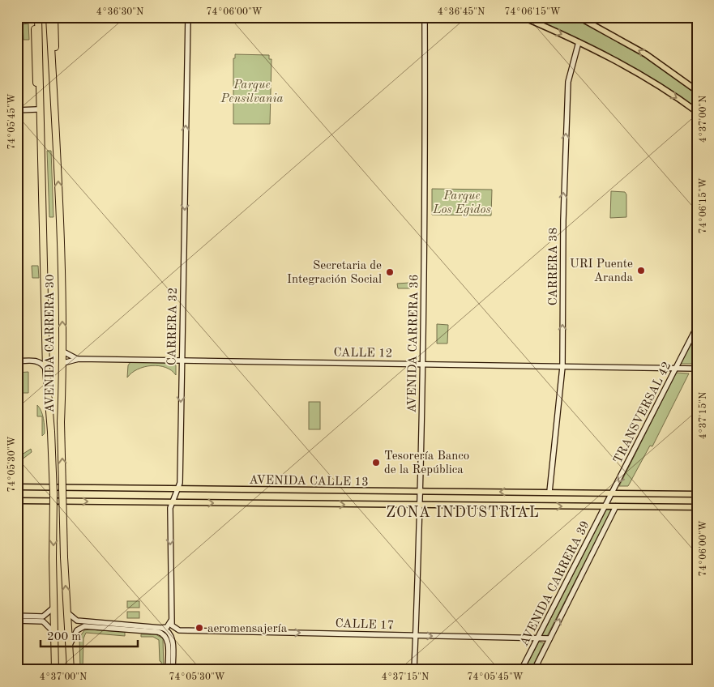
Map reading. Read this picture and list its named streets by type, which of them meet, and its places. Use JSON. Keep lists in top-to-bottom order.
{
  "streets": {
    "highway": ["AVENIDA CARRERA 30"],
    "main road": ["AVENIDA CALLE 13"],
    "street": [
      "CARRERA 38",
      "CARRERA 32",
      "AVENIDA CARRERA 36",
      "CALLE 12",
      "TRANSVERSAL 42",
      "AVENIDA CARRERA 39",
      "CALLE 17"
    ]
  },
  "crossings": [
    ["CARRERA 38", "CALLE 12"],
    ["CARRERA 38", "AVENIDA CALLE 13"],
    ["CARRERA 32", "CALLE 12"],
    ["CARRERA 32", "AVENIDA CALLE 13"],
    ["AVENIDA CARRERA 30", "CALLE 12"],
    ["AVENIDA CARRERA 36", "CALLE 12"],
    ["AVENIDA CARRERA 36", "AVENIDA CALLE 13"],
    ["AVENIDA CARRERA 36", "CALLE 17"],
    ["CALLE 12", "TRANSVERSAL 42"],
    ["TRANSVERSAL 42", "AVENIDA CALLE 13"],
    ["TRANSVERSAL 42", "AVENIDA CARRERA 39"],
    ["AVENIDA CALLE 13", "AVENIDA CARRERA 39"],
    ["AVENIDA CARRERA 39", "CALLE 17"]
  ],
  "one_way": [
    "CARRERA 38",
    "CARRERA 32",
    "TRANSVERSAL 42",
    "CALLE 17"
  ],
  "districts": ["ZONA INDUSTRIAL"],
  "parks": ["Parque Pensilvania", "Parque Los Egidos"],
  "places": [
    "URI Puente Aranda",
    "Secretaria de Integración Social",
    "Tesorería Banco de la República",
    "aeromensajería"
  ],
  "scale_bar": "200 m",
  "coordinates": [
    "4°36'30\"N",
    "74°06'00\"W",
    "4°36'45\"N",
    "74°06'15\"W",
    "4°37'00\"N",
    "74°05'45\"W",
    "4°37'15\"N",
    "74°05'30\"W"
  ]
}
